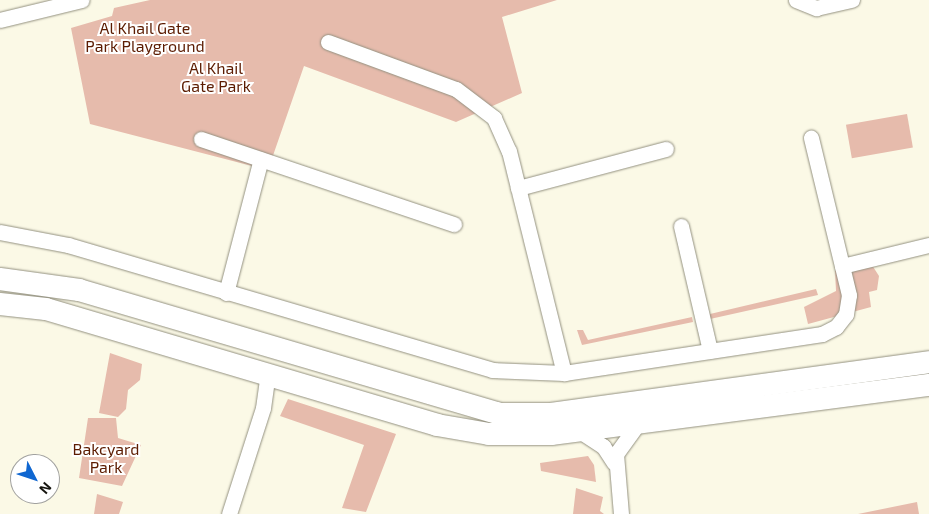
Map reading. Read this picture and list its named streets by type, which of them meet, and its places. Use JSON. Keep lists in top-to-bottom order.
{
  "parks": ["Al Khail Gate Park Playground", "Al Khail Gate Park", "Bakcyard Park"],
  "north": "bottom right"
}
